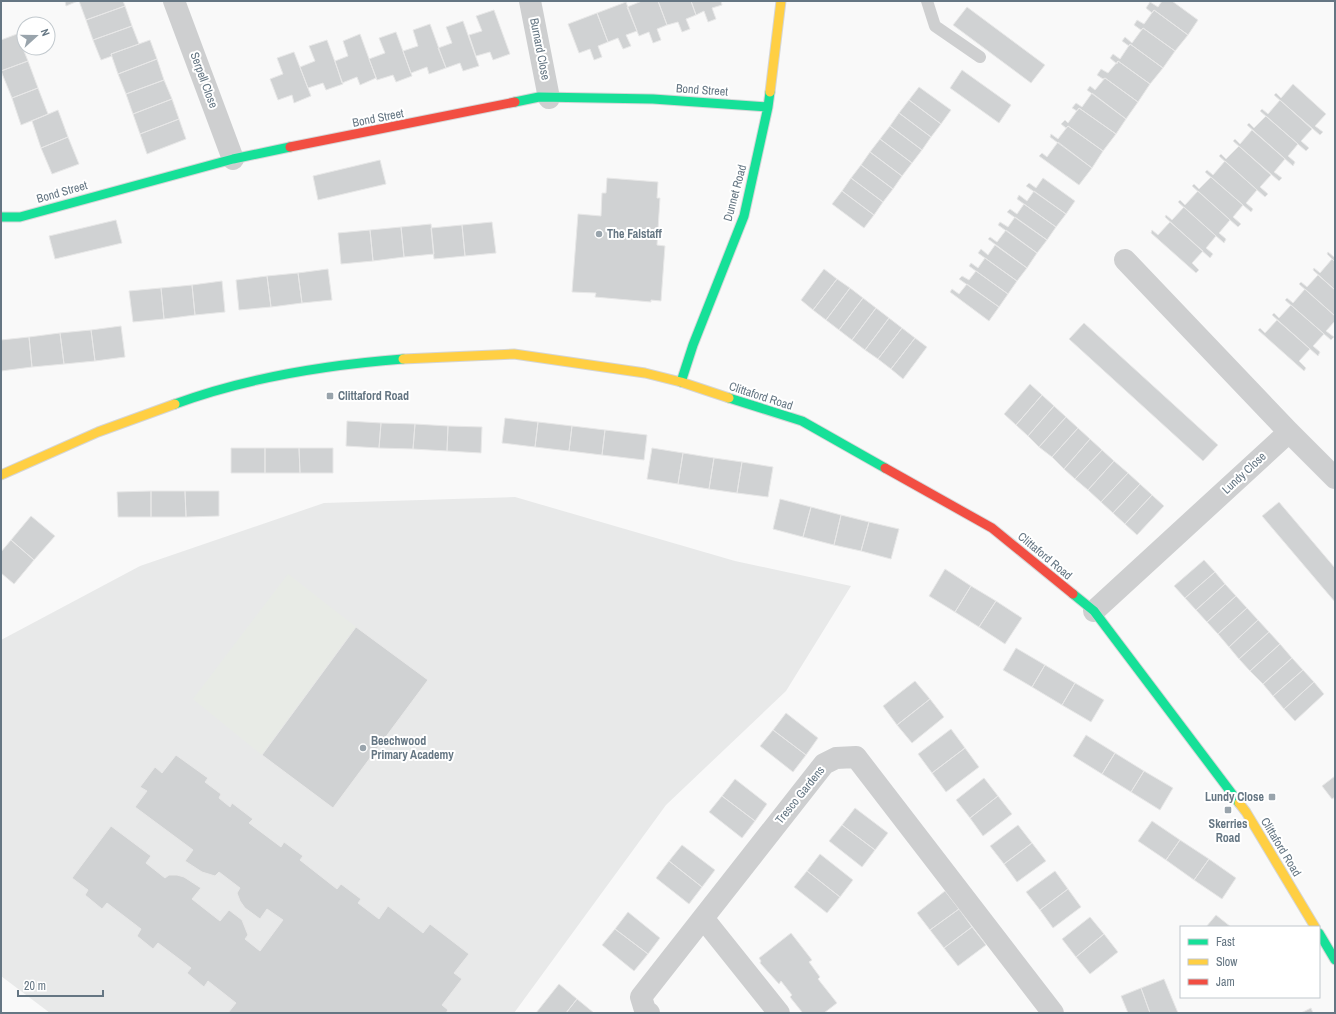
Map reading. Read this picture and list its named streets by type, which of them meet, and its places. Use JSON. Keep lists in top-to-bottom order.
{
  "streets": {
    "street": [
      "Burnard Close",
      "Serpell Close",
      "Bond Street",
      "Dunnet Road",
      "Clittaford Road",
      "Lundy Close",
      "Tresco Gardens"
    ]
  },
  "crossings": [
    ["Burnard Close", "Bond Street"],
    ["Serpell Close", "Bond Street"],
    ["Bond Street", "Dunnet Road"],
    ["Dunnet Road", "Clittaford Road"],
    ["Clittaford Road", "Lundy Close"]
  ],
  "places": {
    "other": ["The Falstaff", "Beechwood Primary Academy"],
    "transit": ["Clittaford Road", "Lundy Close", "Skerries Road"]
  },
  "legend": ["Fast", "Slow", "Jam"],
  "scale_bar": "20 m",
  "north": "right"
}
